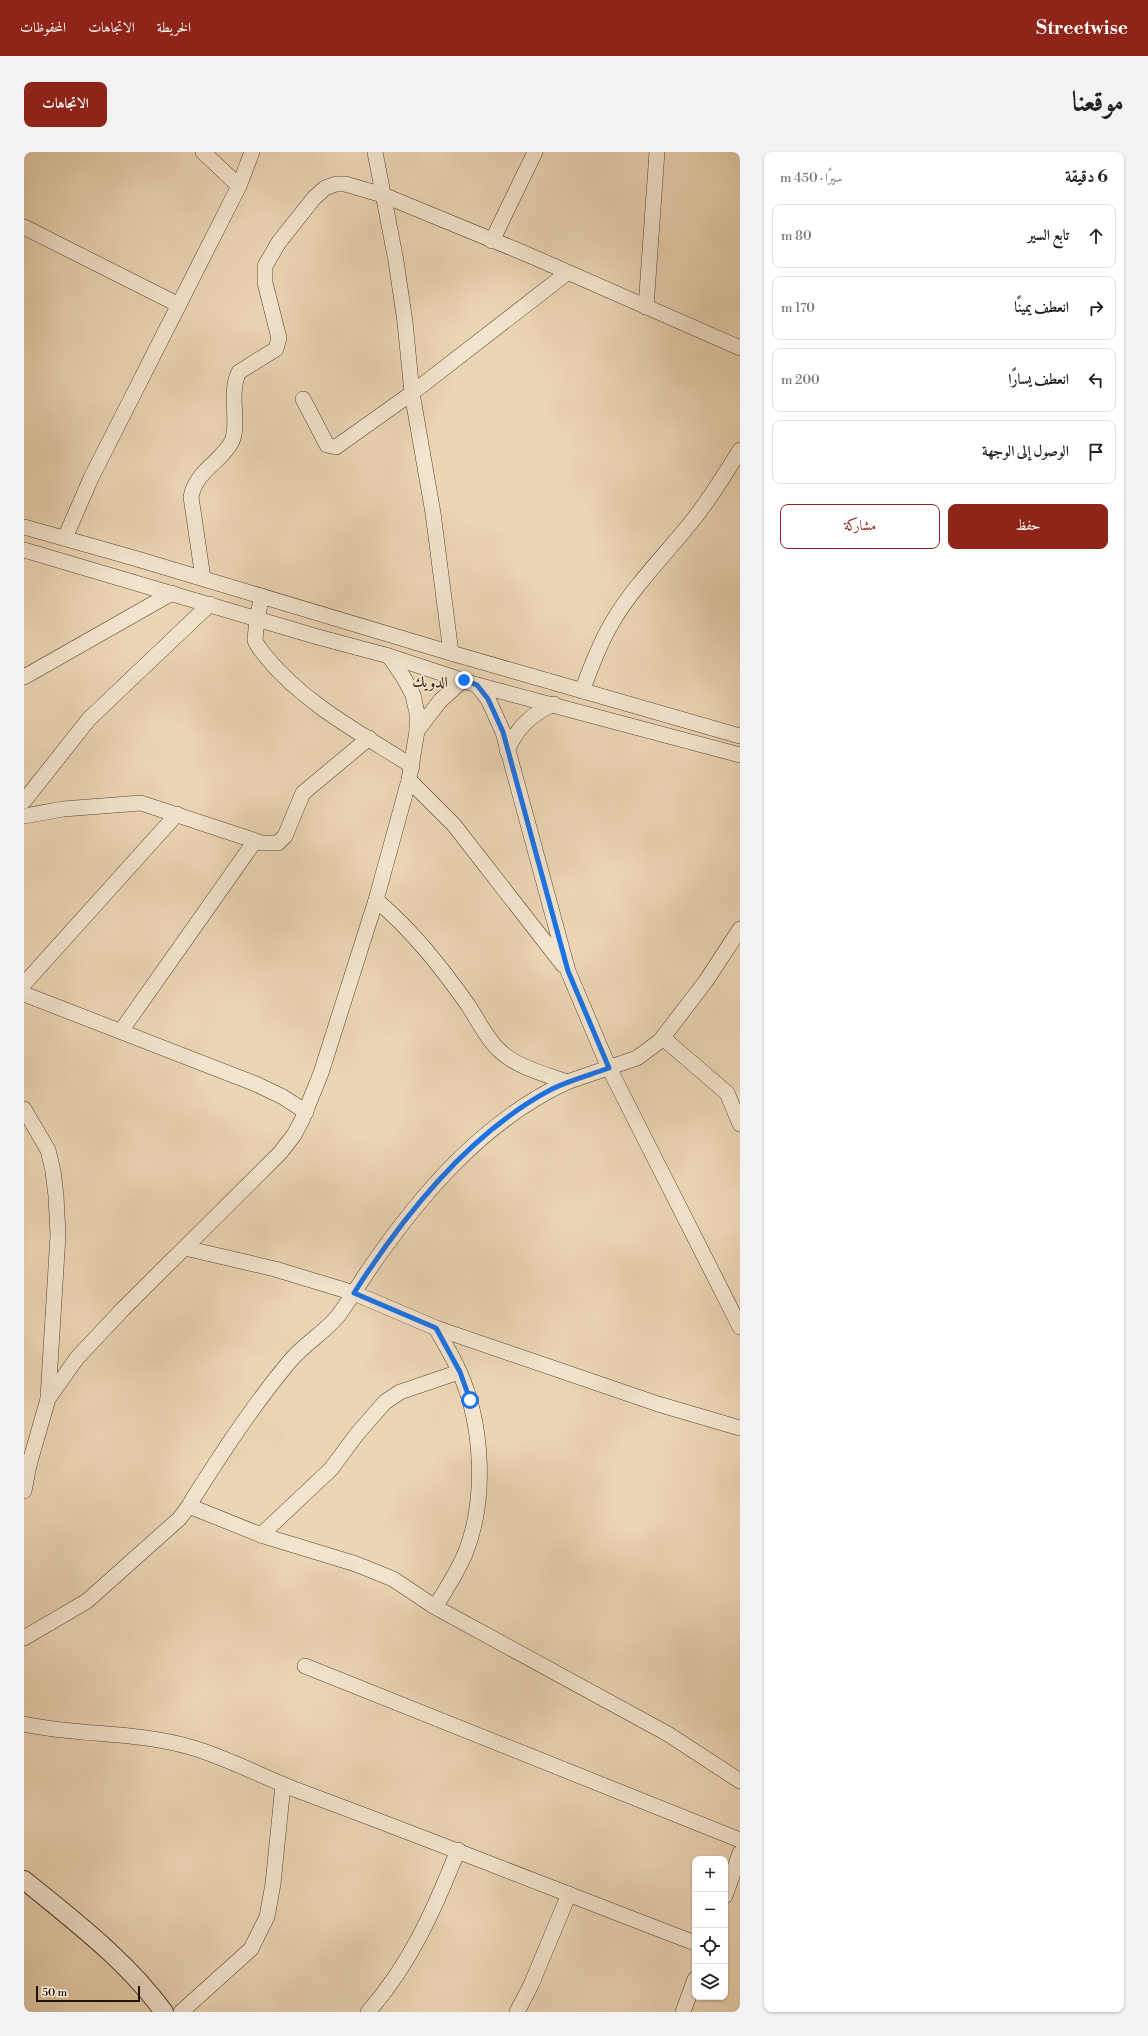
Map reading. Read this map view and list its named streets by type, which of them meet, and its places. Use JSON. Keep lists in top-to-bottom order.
{
  "districts": ["الدويك"],
  "scale_bar": "50 m",
  "page": {
    "header": "Streetwise",
    "nav": ["الخريطة", "الاتجاهات", "المحفوظات"],
    "title": "موقعنا",
    "buttons": [
      "الاتجاهات",
      ["حفظ", "مشاركة"]
    ],
    "heading": ["6 دقيقة", "سيرًا · 450 m"],
    "list": [
      ["تابع السير", "80 m"],
      ["انعطف يمينًا", "170 m"],
      ["انعطف يسارًا", "200 m"],
      "الوصول إلى الوجهة"
    ],
    "map_buttons": ["+", "−"],
    "scale": "50 m"
  }
}
